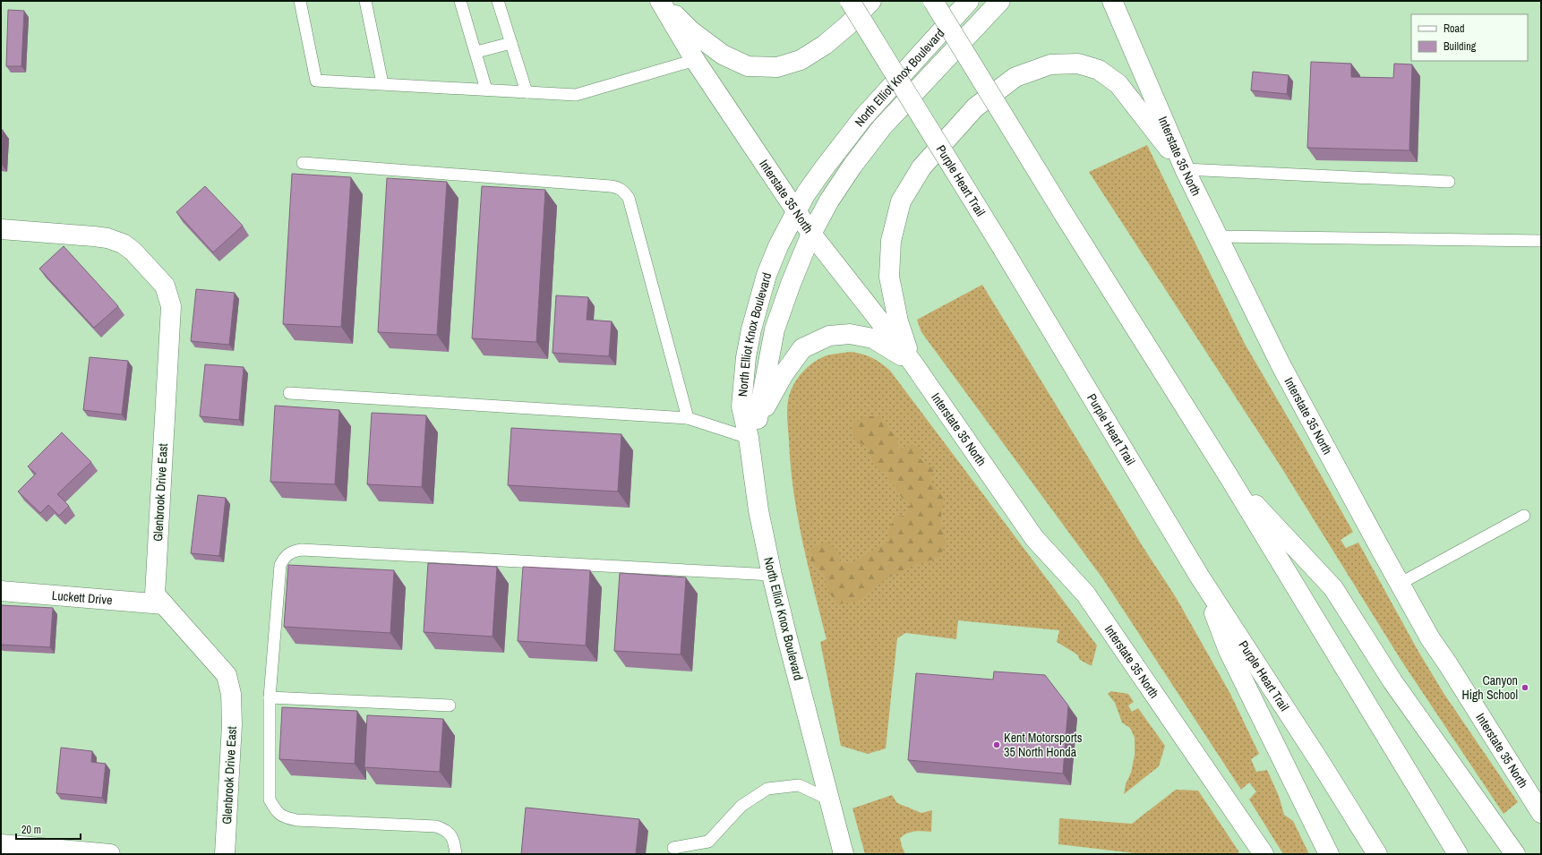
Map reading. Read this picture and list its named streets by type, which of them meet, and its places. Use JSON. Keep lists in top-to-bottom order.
{
  "streets": {
    "main road": [
      "North Elliot Knox Boulevard",
      "Interstate 35 North",
      "Purple Heart Trail",
      "Glenbrook Drive East",
      "Luckett Drive"
    ]
  },
  "crossings": [
    ["North Elliot Knox Boulevard", "Interstate 35 North"],
    ["Glenbrook Drive East", "Luckett Drive"]
  ],
  "places": ["Canyon High School", "Kent Motorsports 35 North Honda"],
  "legend": ["Road", "Building"],
  "scale_bar": "20 m"
}
